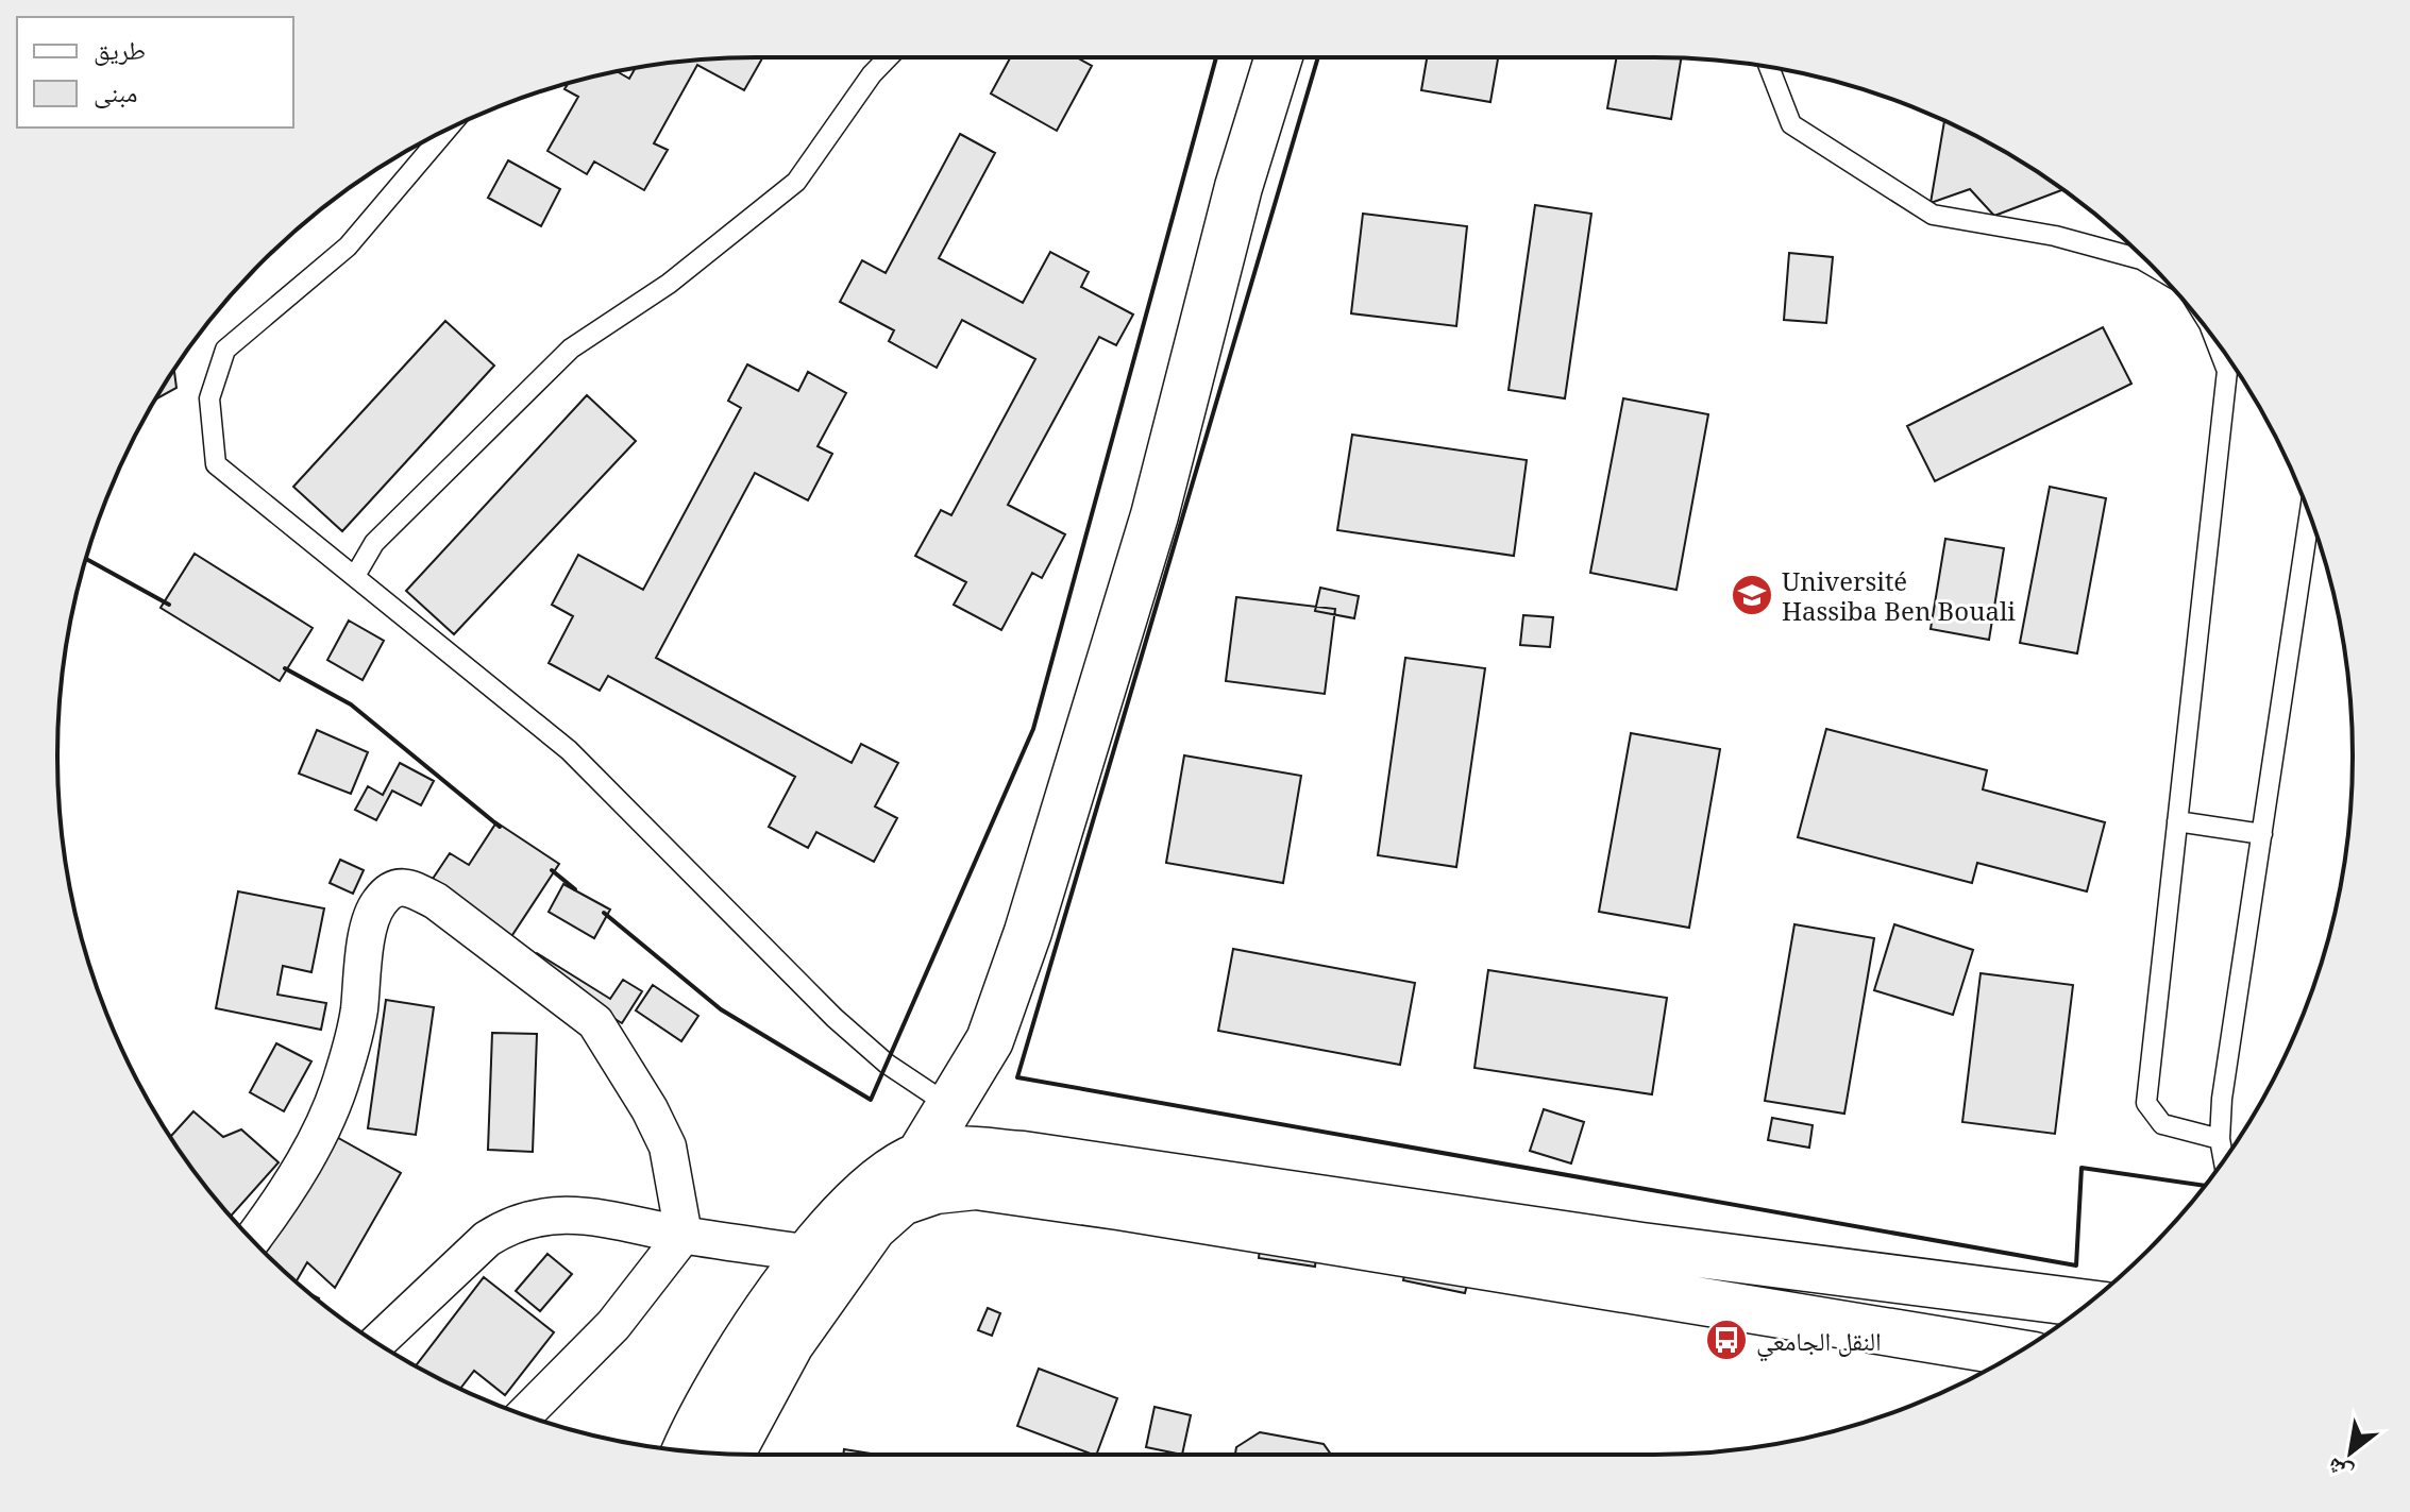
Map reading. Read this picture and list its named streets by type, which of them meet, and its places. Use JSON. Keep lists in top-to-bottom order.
{
  "places": {
    "school or university": ["Université Hassiba Ben Bouali"],
    "bus stop": ["النقل الجامعي"]
  },
  "legend": ["طريق", "مبنى"],
  "north": "bottom left"
}
